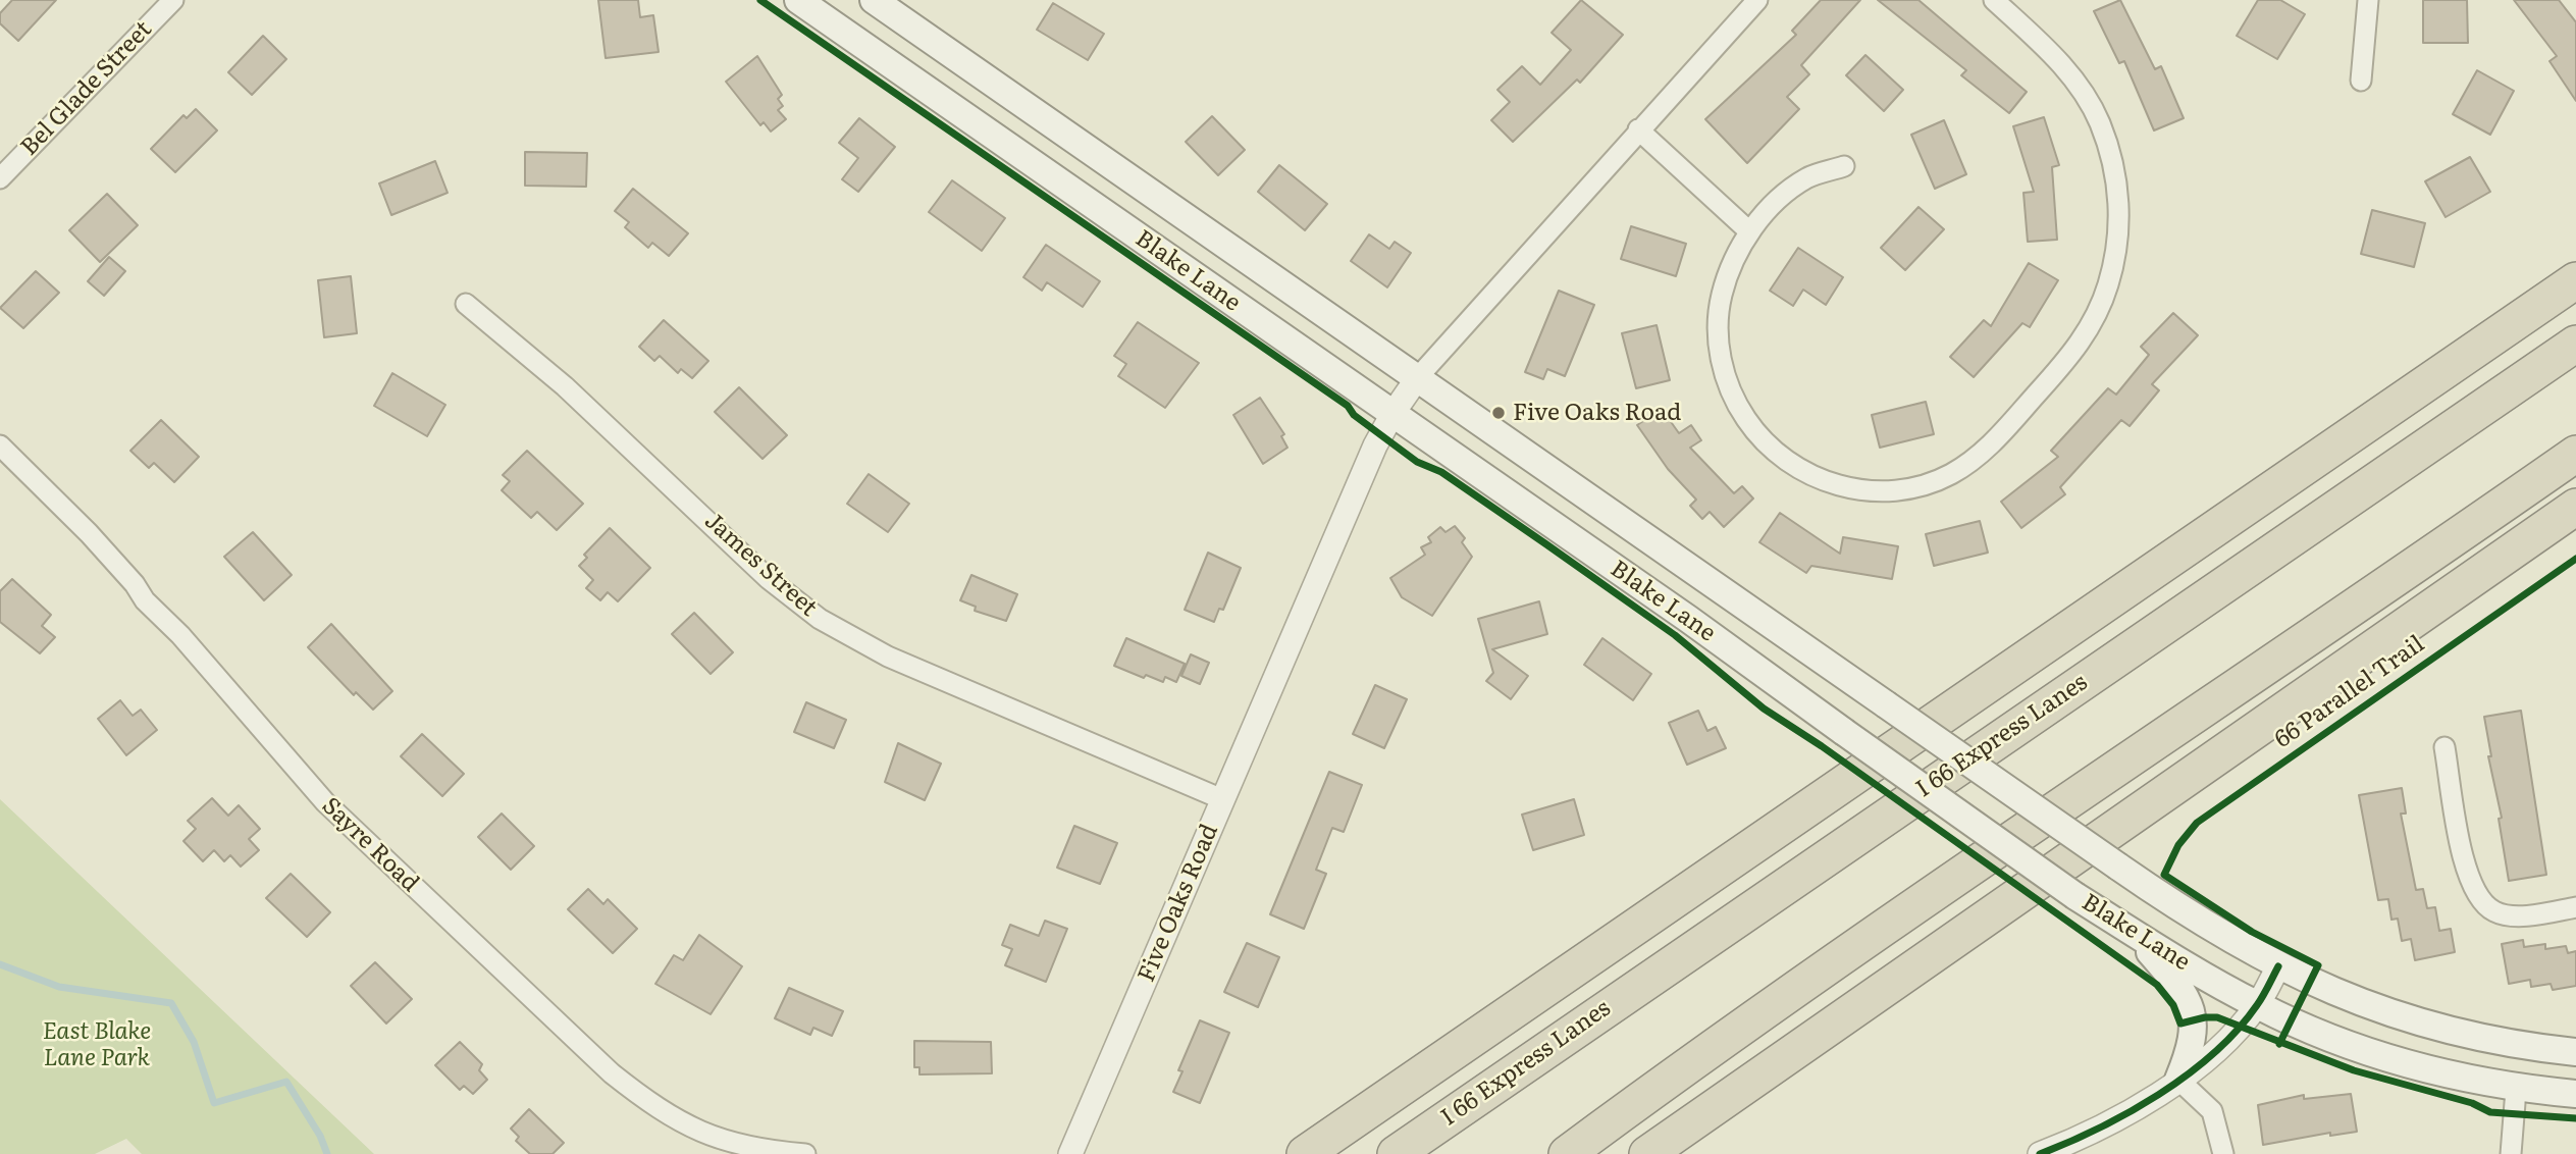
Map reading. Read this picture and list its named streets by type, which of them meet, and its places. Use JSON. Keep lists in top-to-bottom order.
{
  "streets": {
    "highway": ["I 66 Express Lanes"],
    "main road": ["Blake Lane"],
    "street": [
      "Bel Glade Street",
      "James Street",
      "Sayre Road",
      "Five Oaks Road"
    ],
    "cycle path": ["66 Parallel Trail"]
  },
  "crossings": [
    ["Blake Lane", "Five Oaks Road"],
    ["James Street", "Five Oaks Road"]
  ],
  "parks": ["East Blake Lane Park"],
  "places": ["Five Oaks Road"]
}
